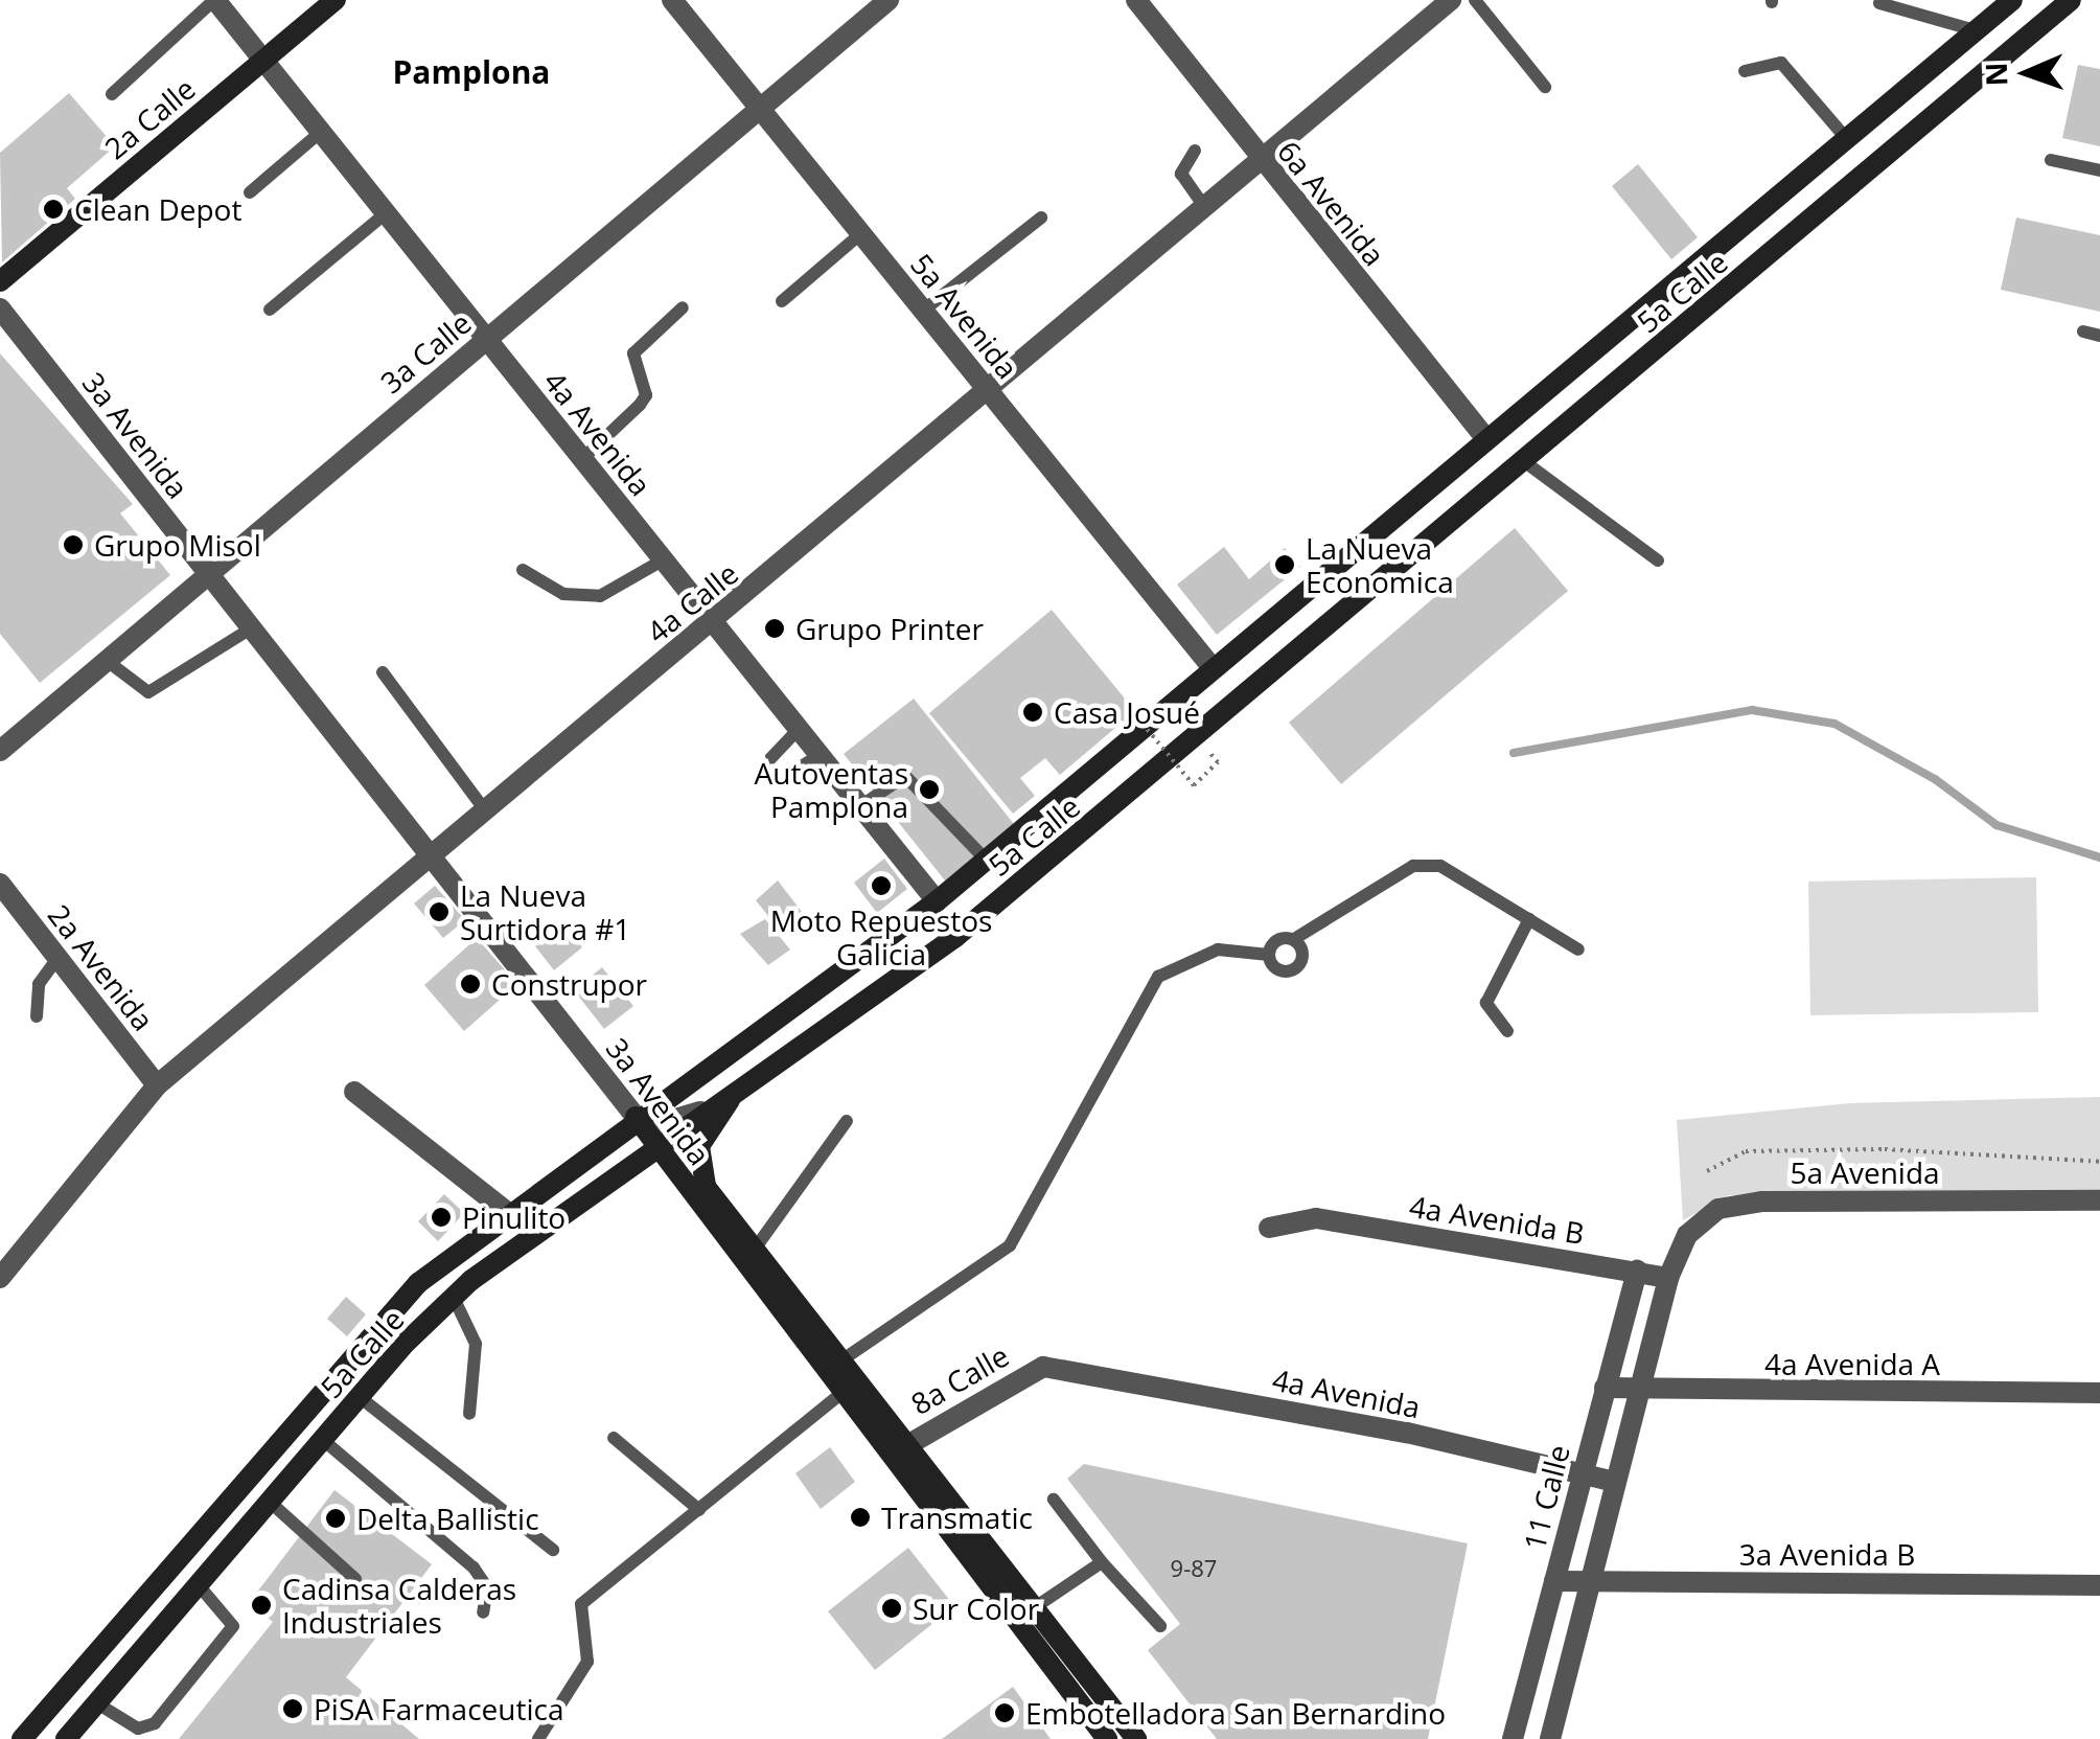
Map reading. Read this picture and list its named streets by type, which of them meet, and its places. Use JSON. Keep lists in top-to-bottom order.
{
  "streets": {
    "main road": ["2a Calle", "5a Calle", "3a Avenida"],
    "street": [
      "6a Avenida",
      "5a Avenida",
      "3a Calle",
      "4a Avenida",
      "4a Calle",
      "2a Avenida",
      "4a Avenida B",
      "4a Avenida A",
      "8a Calle",
      "11 Calle",
      "3a Avenida B"
    ]
  },
  "crossings": [
    ["2a Calle", "4a Avenida"],
    ["6a Avenida", "5a Calle"],
    ["6a Avenida", "4a Calle"],
    ["5a Calle", "5a Avenida"],
    ["5a Calle", "4a Avenida"],
    ["5a Calle", "3a Avenida"],
    ["5a Avenida", "3a Calle"],
    ["5a Avenida", "4a Calle"],
    ["5a Avenida", "4a Avenida B"],
    ["3a Calle", "4a Avenida"],
    ["3a Calle", "3a Avenida"],
    ["4a Avenida", "4a Calle"],
    ["4a Avenida", "8a Calle"],
    ["4a Avenida", "11 Calle"],
    ["3a Avenida", "4a Calle"],
    ["3a Avenida", "8a Calle"],
    ["4a Calle", "2a Avenida"],
    ["4a Avenida B", "11 Calle"],
    ["4a Avenida A", "11 Calle"],
    ["11 Calle", "3a Avenida B"]
  ],
  "districts": ["Pamplona"],
  "places": [
    "Clean Depot",
    "Grupo Misol",
    "La Nueva Economica",
    "Grupo Printer",
    "Casa Josué",
    "Autoventas Pamplona",
    "Moto Repuestos Galicia",
    "La Nueva Surtidora #1",
    "Construpor",
    "Pinulito",
    "Transmatic",
    "Delta Ballistic",
    "Cadinsa Calderas Industriales",
    "Sur Color",
    "PiSA Farmaceutica",
    "Embotelladora San Bernardino"
  ],
  "house_numbers": ["9-87"],
  "north": "left"
}
